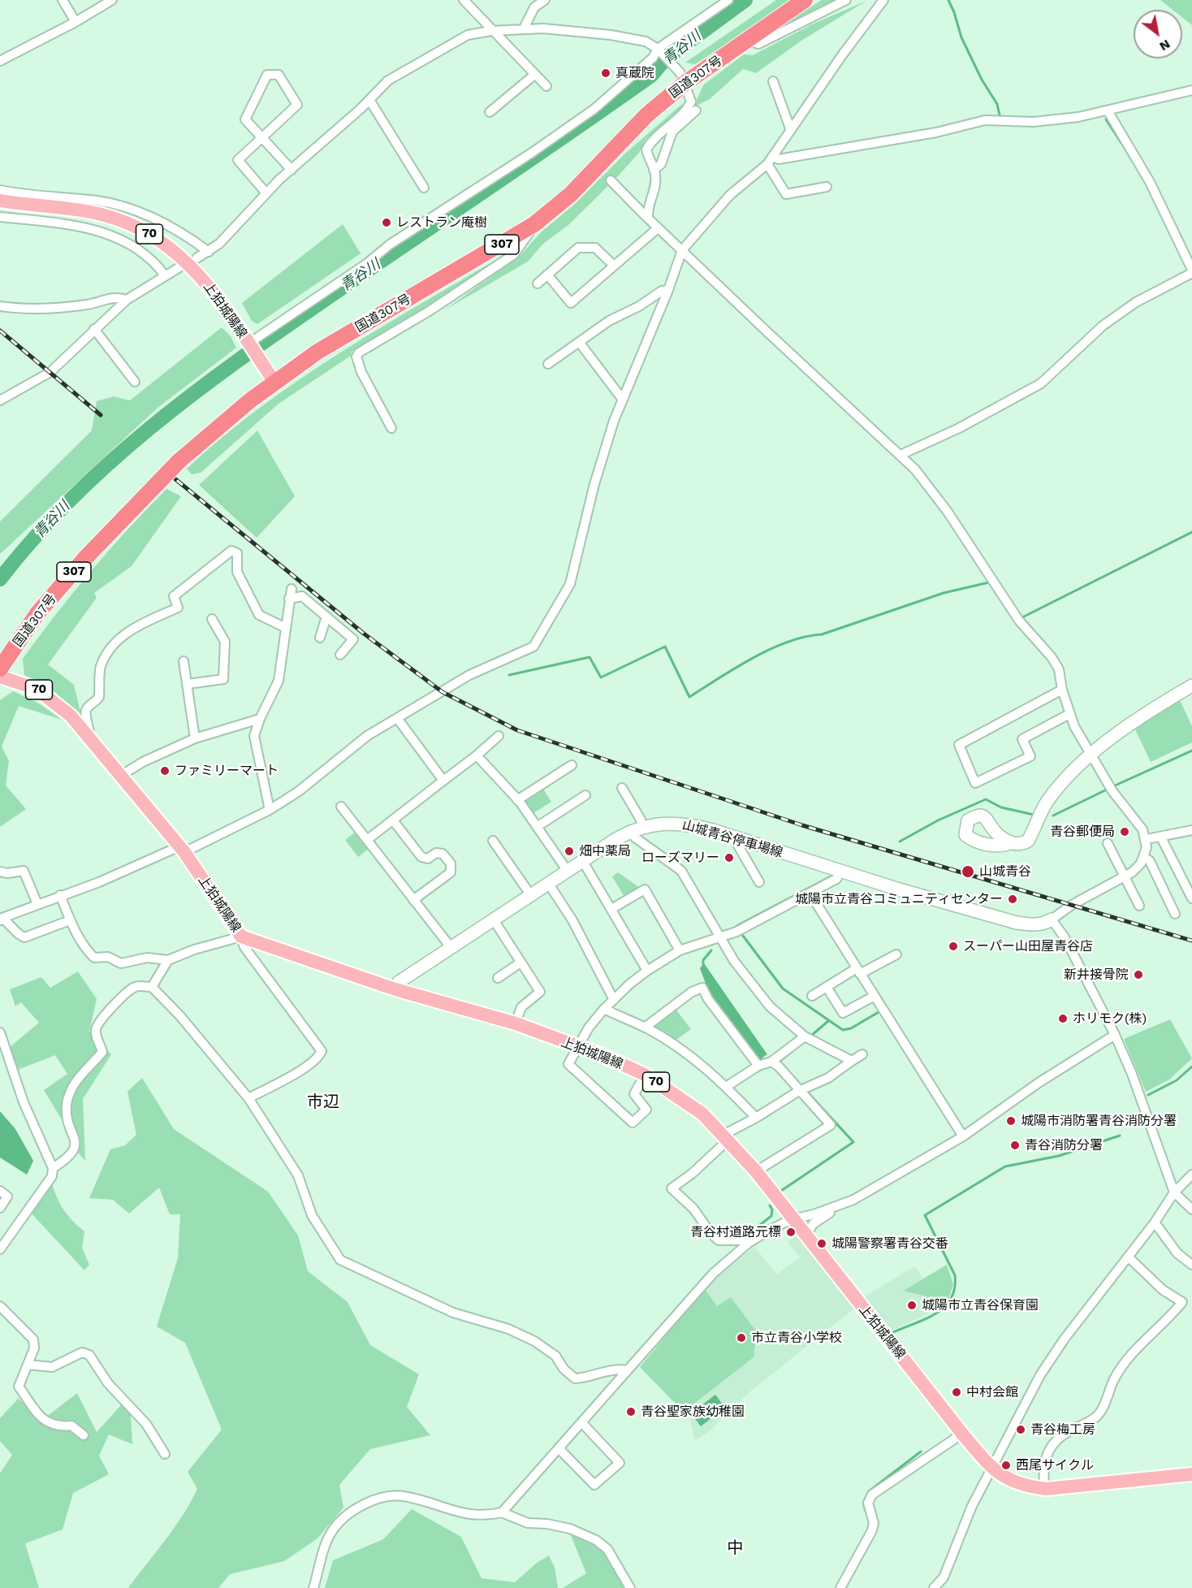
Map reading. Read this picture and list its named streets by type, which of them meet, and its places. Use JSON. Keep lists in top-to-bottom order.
{
  "streets": {
    "highway": ["国道307号", "307"],
    "main road": ["70", "上狛城陽線", "山城青谷停車場線"]
  },
  "crossings": [
    ["国道307号", "上狛城陽線"],
    ["上狛城陽線", "山城青谷停車場線"]
  ],
  "districts": ["市辺", "中"],
  "water": ["青谷川"],
  "places": [
    "真蔵院",
    "レストラン庵樹",
    "ファミリーマート",
    "青谷郵便局",
    "畑中薬局",
    "ローズマリー",
    "山城青谷",
    "城陽市立青谷コミュニティセンター",
    "スーパー山田屋青谷店",
    "新井接骨院",
    "ホリモク(株)",
    "城陽市消防署青谷消防分署",
    "青谷消防分署",
    "青谷村道路元標",
    "城陽警察署青谷交番",
    "城陽市立青谷保育園",
    "市立青谷小学校",
    "中村会館",
    "青谷聖家族幼稚園",
    "青谷梅工房",
    "西尾サイクル"
  ],
  "north": "bottom right"
}
